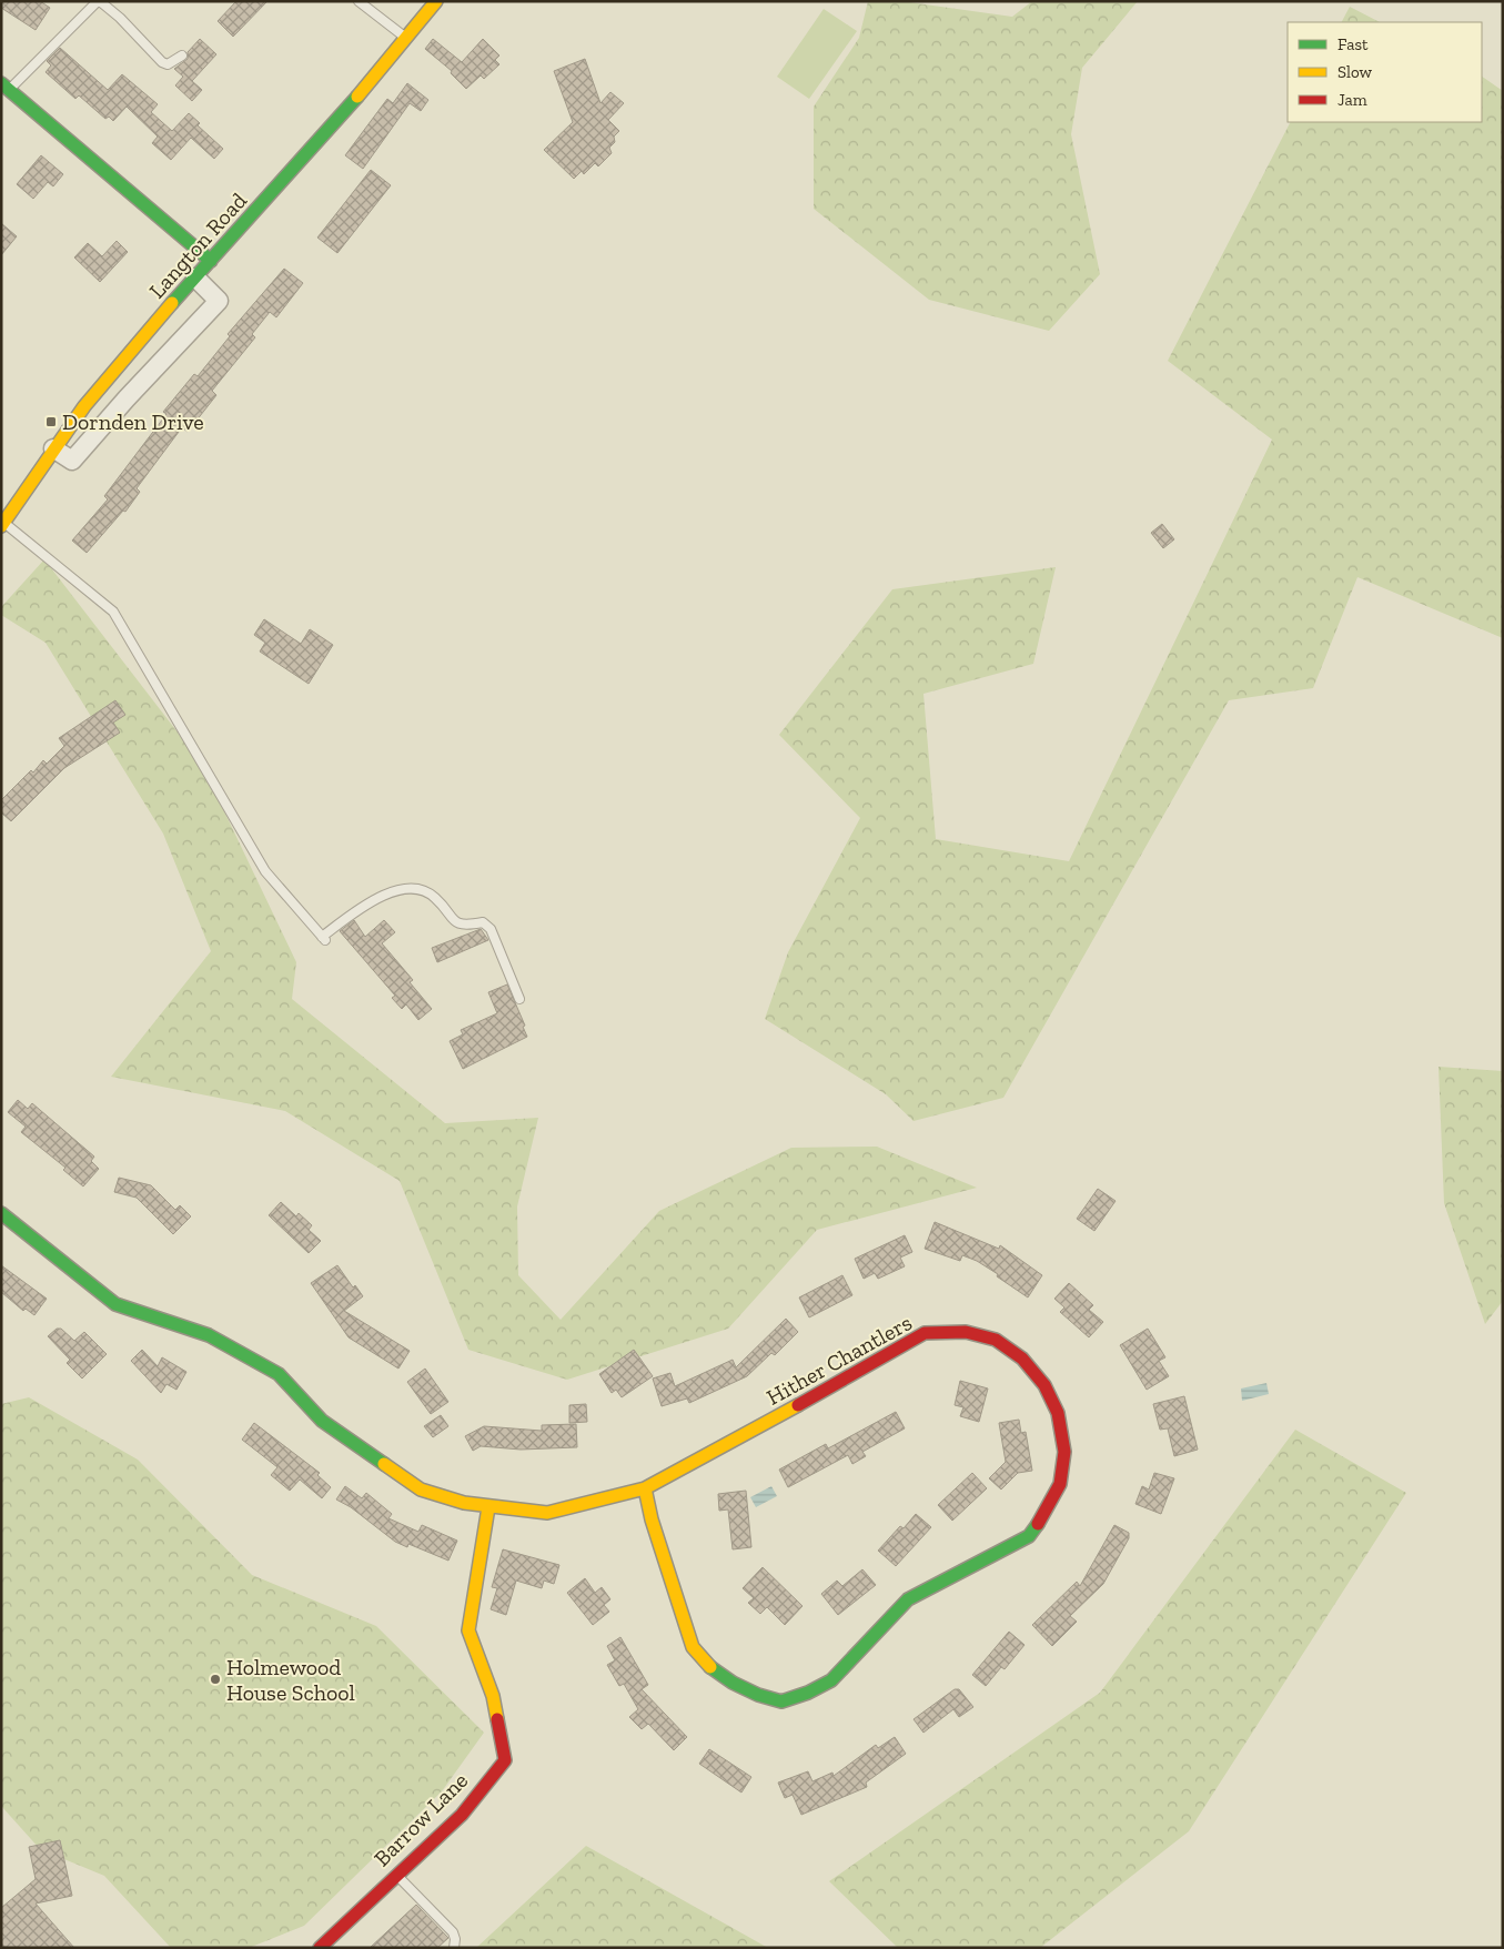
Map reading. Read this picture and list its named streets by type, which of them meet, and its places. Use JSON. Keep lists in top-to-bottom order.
{
  "streets": {
    "street": ["Langton Road", "Hither Chantlers", "Barrow Lane"]
  },
  "crossings": [
    ["Hither Chantlers", "Barrow Lane"]
  ],
  "places": {
    "transit": ["Dornden Drive"],
    "other": ["Holmewood House School"]
  },
  "legend": ["Fast", "Slow", "Jam"]
}
